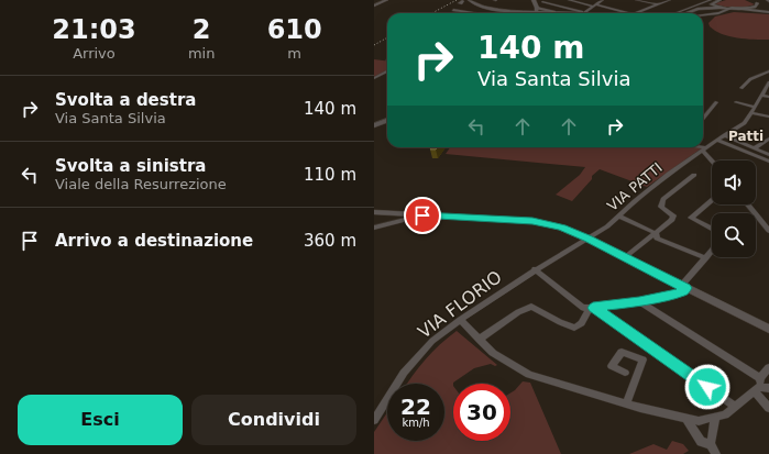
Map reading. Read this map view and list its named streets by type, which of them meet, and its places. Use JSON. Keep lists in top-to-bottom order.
{
  "streets": {
    "street": ["VIA PATTI", "VIA FLORIO"]
  },
  "crossings": [
    ["VIA PATTI", "VIA FLORIO"]
  ],
  "districts": ["Patti"],
  "page": {
    "eta": [
      "21:03",
      "Arrivo",
      "2",
      "min",
      "610",
      "m"
    ],
    "turn": ["140 m", "Via Santa Silvia"],
    "list": [
      {
        "name": "Svolta a destra",
        "note": "Via Santa Silvia",
        "value": "140 m"
      },
      {
        "name": "Svolta a sinistra",
        "note": "Viale della Resurrezione",
        "value": "110 m"
      },
      {
        "name": "Arrivo a destinazione",
        "value": "360 m"
      }
    ],
    "speed": "22 km/h",
    "limit": "30",
    "buttons": ["Esci", "Condividi"]
  }
}
